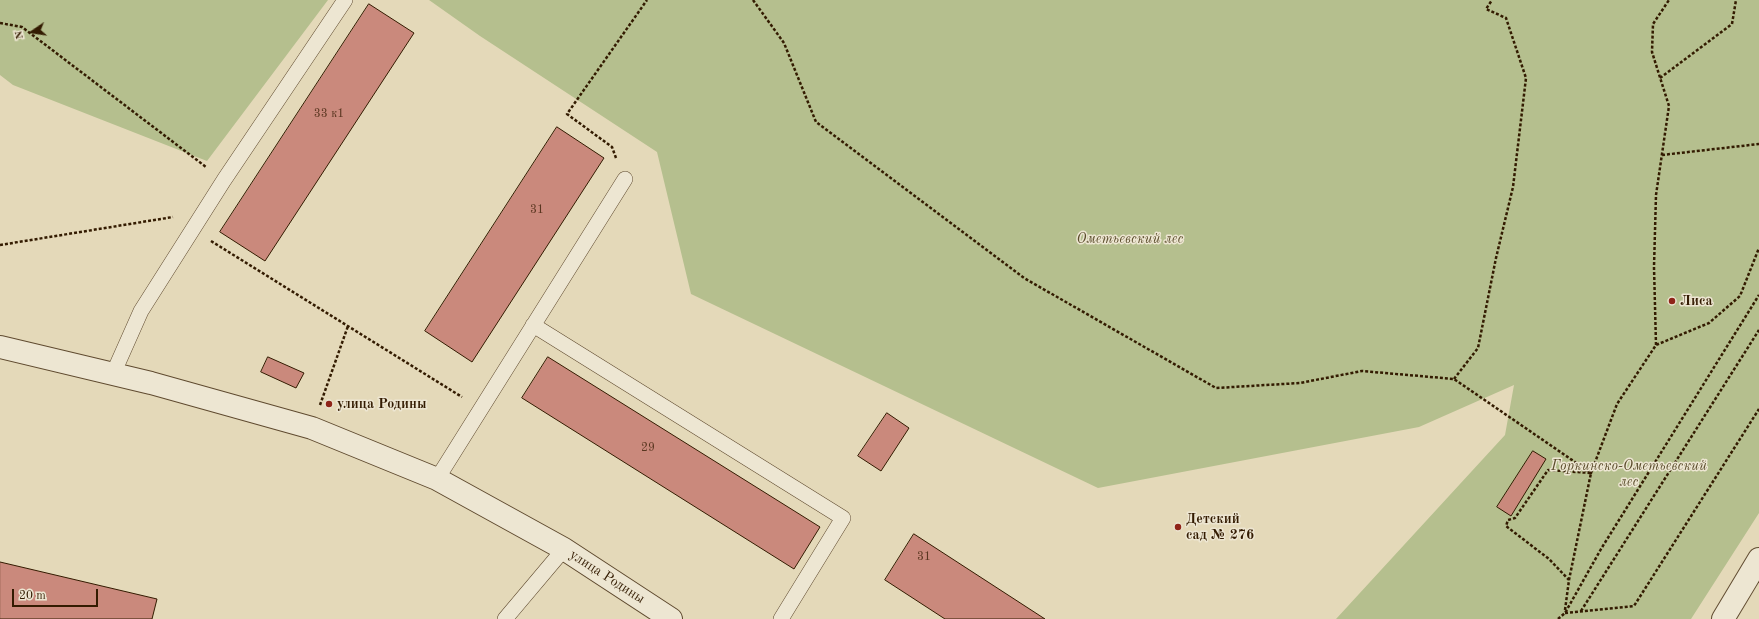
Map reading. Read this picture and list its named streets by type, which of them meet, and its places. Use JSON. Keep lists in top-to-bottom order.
{
  "streets": {
    "street": ["улица Родины"]
  },
  "parks": ["Ометьевский лес", "Горкинско-Ометьевский лес"],
  "places": ["Лиса", "улица Родины", "Детский сад № 276"],
  "house_numbers": [
    "33 к1",
    "31",
    "29",
    "31"
  ],
  "scale_bar": "20 m",
  "north": "left"
}
